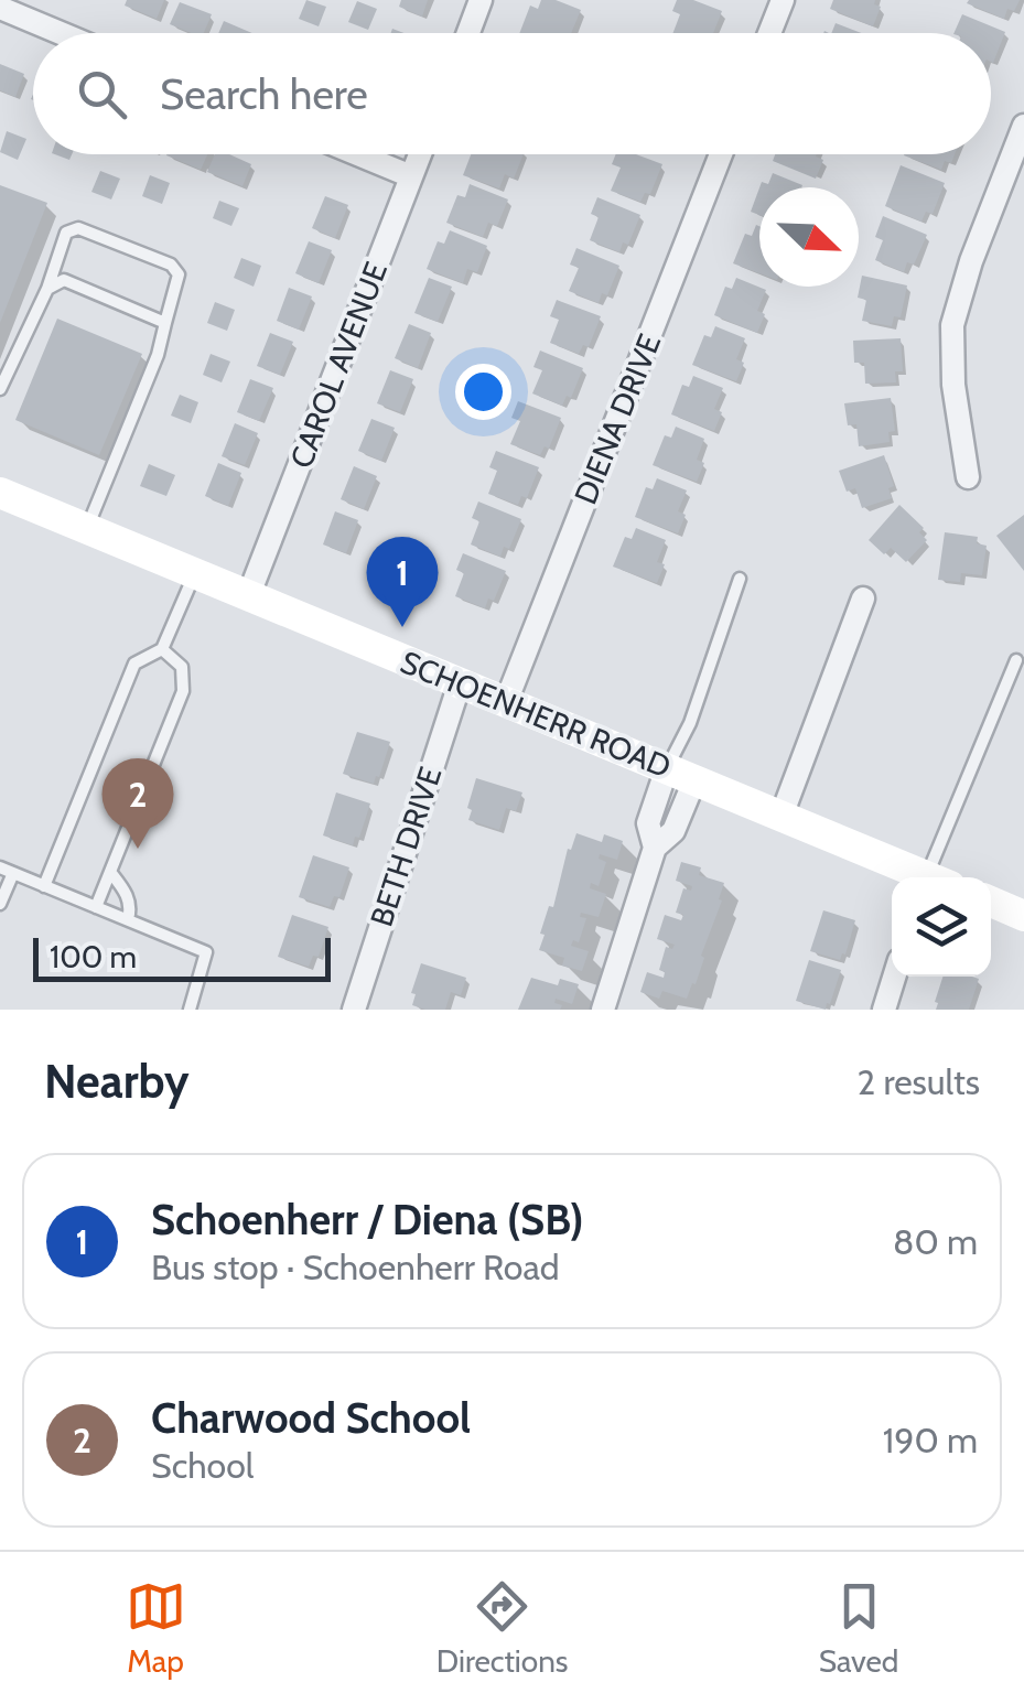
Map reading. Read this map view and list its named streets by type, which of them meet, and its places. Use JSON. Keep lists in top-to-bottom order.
{
  "streets": {
    "main road": ["SCHOENHERR ROAD"],
    "street": ["CAROL AVENUE", "DIENA DRIVE", "BETH DRIVE"]
  },
  "crossings": [
    ["CAROL AVENUE", "SCHOENHERR ROAD"],
    ["DIENA DRIVE", "SCHOENHERR ROAD"],
    ["SCHOENHERR ROAD", "BETH DRIVE"]
  ],
  "scale_bar": "100 m",
  "north": "bottom right",
  "page": {
    "search": "Search here",
    "pins": ["1", "2"],
    "scale": "100 m",
    "heading": ["Nearby", "2 results"],
    "list": [
      {
        "mark": "1",
        "name": "Schoenherr / Diena (SB)",
        "note": "Bus stop · Schoenherr Road",
        "value": "80 m"
      },
      {
        "mark": "2",
        "name": "Charwood School",
        "note": "School",
        "value": "190 m"
      }
    ],
    "nav": ["Map", "Directions", "Saved"]
  }
}
